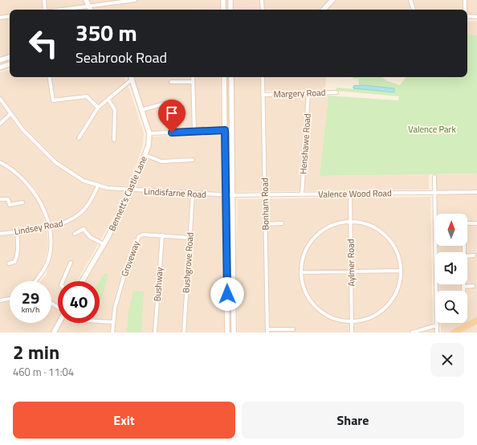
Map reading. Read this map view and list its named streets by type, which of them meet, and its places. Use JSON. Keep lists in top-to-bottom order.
{
  "streets": {
    "street": [
      "Margery Road",
      "Henshawe Road",
      "Lindisfarne Road",
      "Bennett's Castle Lane",
      "Valence Wood Road",
      "Bonham Road",
      "Lindsey Road",
      "Groveway",
      "Bushgrove Road",
      "Aylmer Road",
      "Bushway"
    ]
  },
  "crossings": [
    ["Margery Road", "Henshawe Road"],
    ["Margery Road", "Bonham Road"],
    ["Henshawe Road", "Valence Wood Road"],
    ["Lindisfarne Road", "Bennett's Castle Lane"],
    ["Lindisfarne Road", "Valence Wood Road"],
    ["Lindisfarne Road", "Lindsey Road"],
    ["Lindisfarne Road", "Bushgrove Road"],
    ["Valence Wood Road", "Bonham Road"],
    ["Valence Wood Road", "Aylmer Road"],
    ["Groveway", "Bushgrove Road"],
    ["Groveway", "Bushway"]
  ],
  "parks": ["Valence Park"],
  "north": "top",
  "page": {
    "turn": ["350 m", "Seabrook Road"],
    "speed": "29 km/h",
    "limit": "40",
    "heading": ["2 min", "460 m · 11:04"],
    "buttons": ["Exit", "Share"]
  }
}
